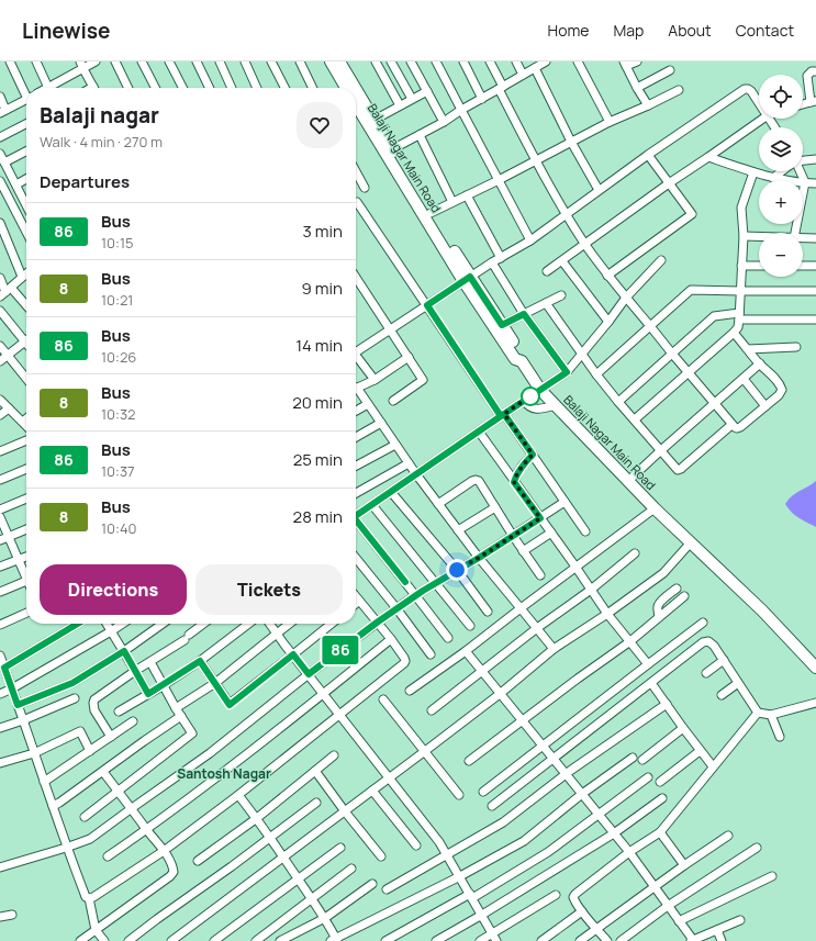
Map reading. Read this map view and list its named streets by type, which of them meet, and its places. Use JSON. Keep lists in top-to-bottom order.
{
  "streets": {
    "street": ["Balaji Nagar Main Road"]
  },
  "districts": ["Santosh Nagar"],
  "lines": ["bus line 86"],
  "page": {
    "header": "Linewise",
    "nav": [
      "Home",
      "Map",
      "About",
      "Contact"
    ],
    "on_map": "86",
    "map_buttons": ["+", "−"],
    "heading": [
      ["Balaji nagar", "Walk · 4 min · 270 m"],
      "Departures"
    ],
    "list": [
      {
        "mark": "86",
        "name": "Bus",
        "note": "10:15",
        "value": "3 min"
      },
      {
        "mark": "8",
        "name": "Bus",
        "note": "10:21",
        "value": "9 min"
      },
      {
        "mark": "86",
        "name": "Bus",
        "note": "10:26",
        "value": "14 min"
      },
      {
        "mark": "8",
        "name": "Bus",
        "note": "10:32",
        "value": "20 min"
      },
      {
        "mark": "86",
        "name": "Bus",
        "note": "10:37",
        "value": "25 min"
      },
      {
        "mark": "8",
        "name": "Bus",
        "note": "10:40",
        "value": "28 min"
      }
    ],
    "buttons": ["Directions", "Tickets"]
  }
}
